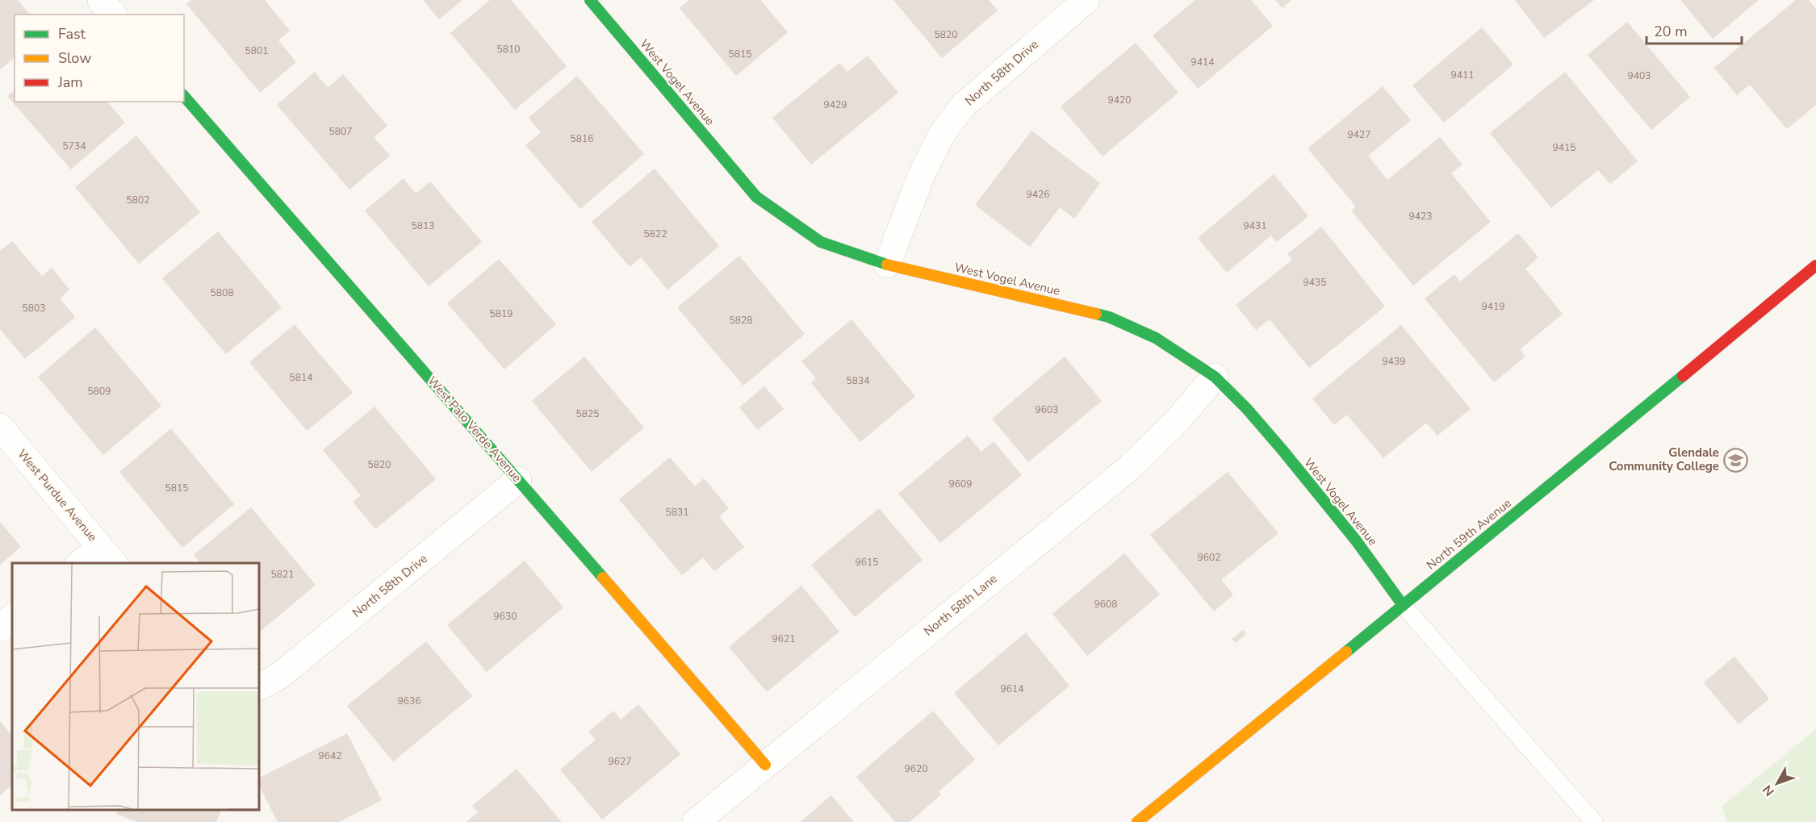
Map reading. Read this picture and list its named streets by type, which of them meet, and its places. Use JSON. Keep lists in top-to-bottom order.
{
  "streets": {
    "street": [
      "North 58th Drive",
      "West Vogel Avenue",
      "West Palo Verde Avenue",
      "West Purdue Avenue",
      "North 59th Avenue",
      "North 58th Lane"
    ]
  },
  "crossings": [
    ["North 58th Drive", "West Vogel Avenue"],
    ["North 58th Drive", "West Palo Verde Avenue"],
    ["West Vogel Avenue", "North 59th Avenue"],
    ["West Vogel Avenue", "North 58th Lane"],
    ["West Palo Verde Avenue", "North 58th Lane"]
  ],
  "places": {
    "school or university": ["Glendale Community College"]
  },
  "house_numbers": [
    "5820",
    "5810",
    "5801",
    "5815",
    "9414",
    "9411",
    "9403",
    "9420",
    "9429",
    "5807",
    "9427",
    "5816",
    "5734",
    "9415",
    "9426",
    "5802",
    "9423",
    "5813",
    "9431",
    "5822",
    "9435",
    "5808",
    "9419",
    "5803",
    "5819",
    "5828",
    "9439",
    "5814",
    "5834",
    "5809",
    "9603",
    "5825",
    "5820",
    "9609",
    "5815",
    "5831",
    "9602",
    "9615",
    "5821",
    "9608",
    "9630",
    "9621",
    "9614",
    "9636",
    "9642",
    "9627",
    "9620"
  ],
  "legend": ["Fast", "Slow", "Jam"],
  "scale_bar": "20 m",
  "north": "bottom left"
}
